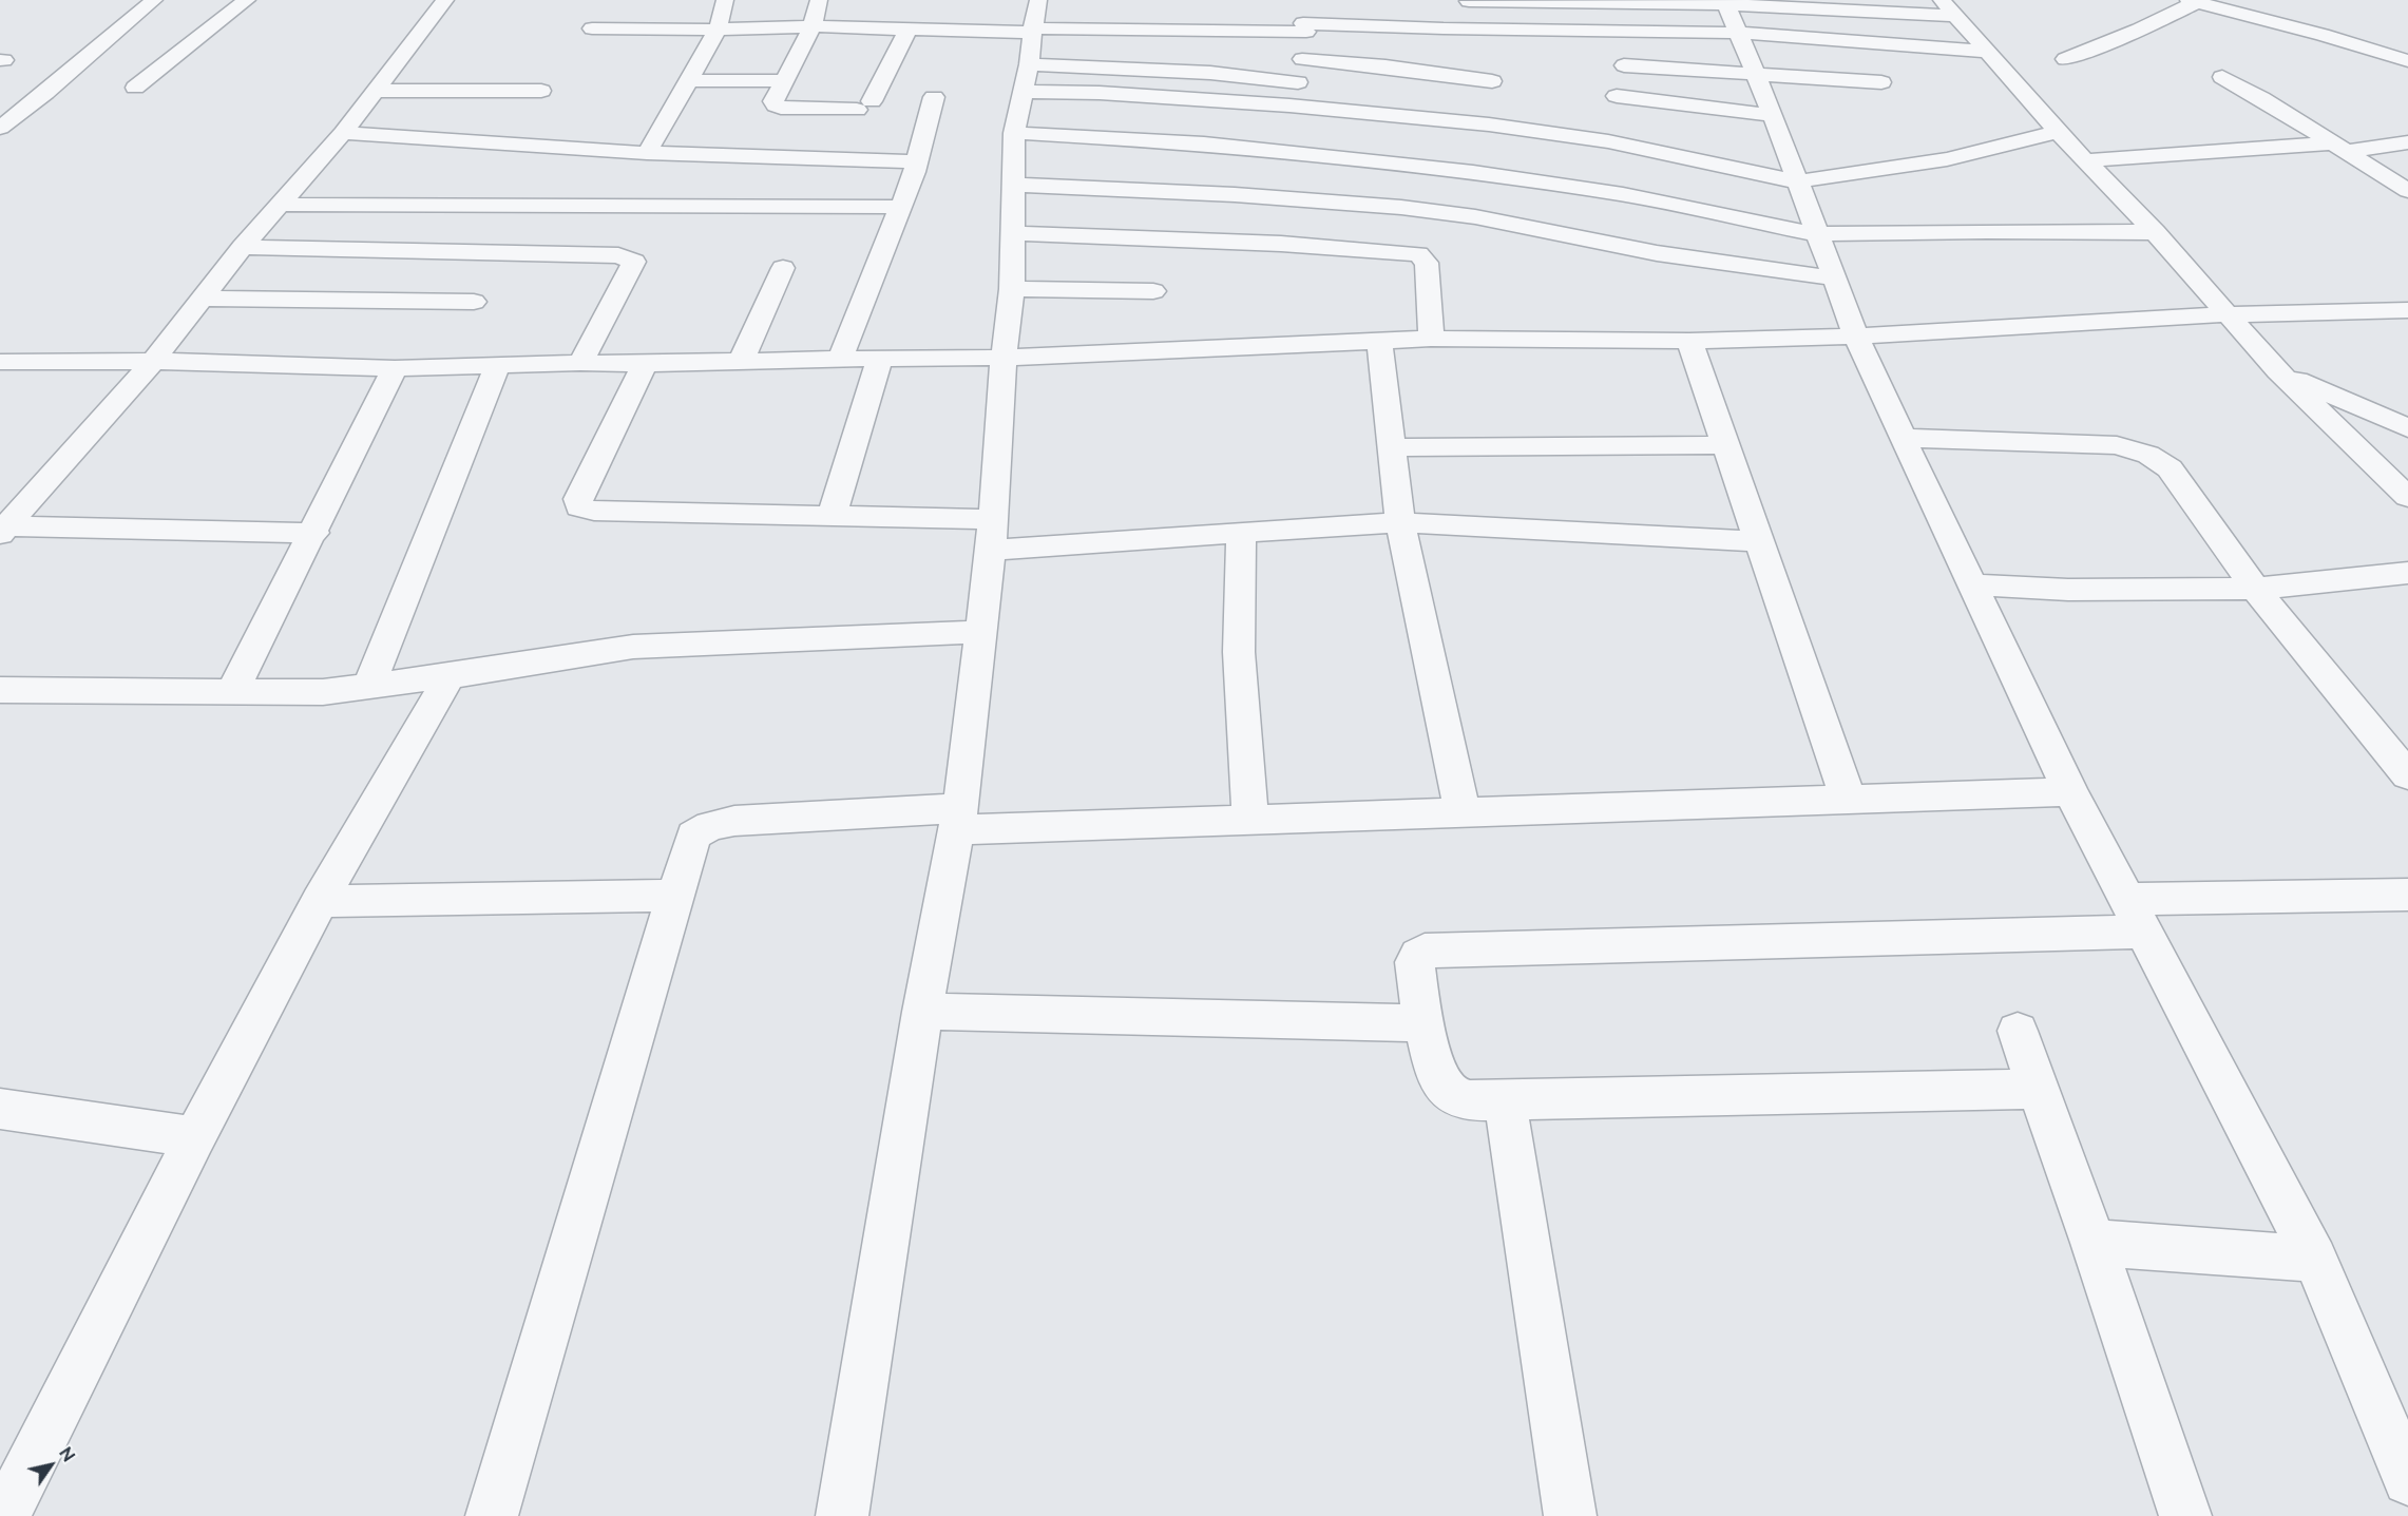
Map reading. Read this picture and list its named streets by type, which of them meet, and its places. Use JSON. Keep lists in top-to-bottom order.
{
  "north": "top right"
}
